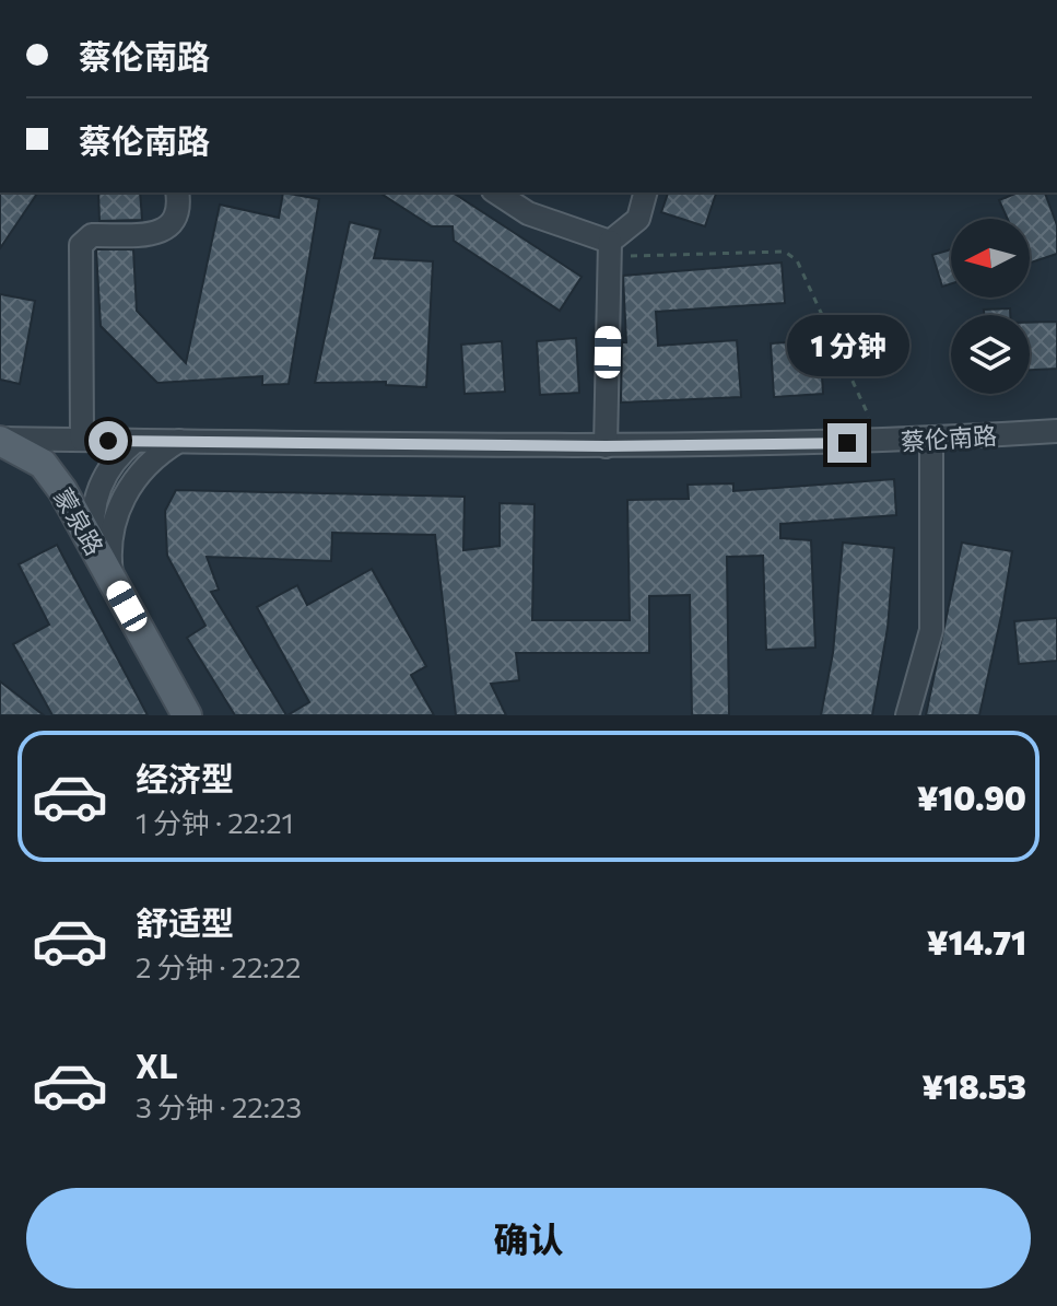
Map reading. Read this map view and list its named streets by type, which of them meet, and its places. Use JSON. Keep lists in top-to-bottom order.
{
  "streets": {
    "main road": ["蒙泉路"],
    "street": ["蔡伦南路"]
  },
  "crossings": [
    ["蔡伦南路", "蒙泉路"]
  ],
  "north": "left",
  "page": {
    "banner": ["蔡伦南路", "蔡伦南路"],
    "bubble": "1 分钟",
    "list": [
      {
        "name": "经济型",
        "note": "1 分钟 · 22:21",
        "value": "¥10.90"
      },
      {
        "name": "舒适型",
        "note": "2 分钟 · 22:22",
        "value": "¥14.71"
      },
      {
        "name": "XL",
        "note": "3 分钟 · 22:23",
        "value": "¥18.53"
      }
    ],
    "buttons": "确认"
  }
}
